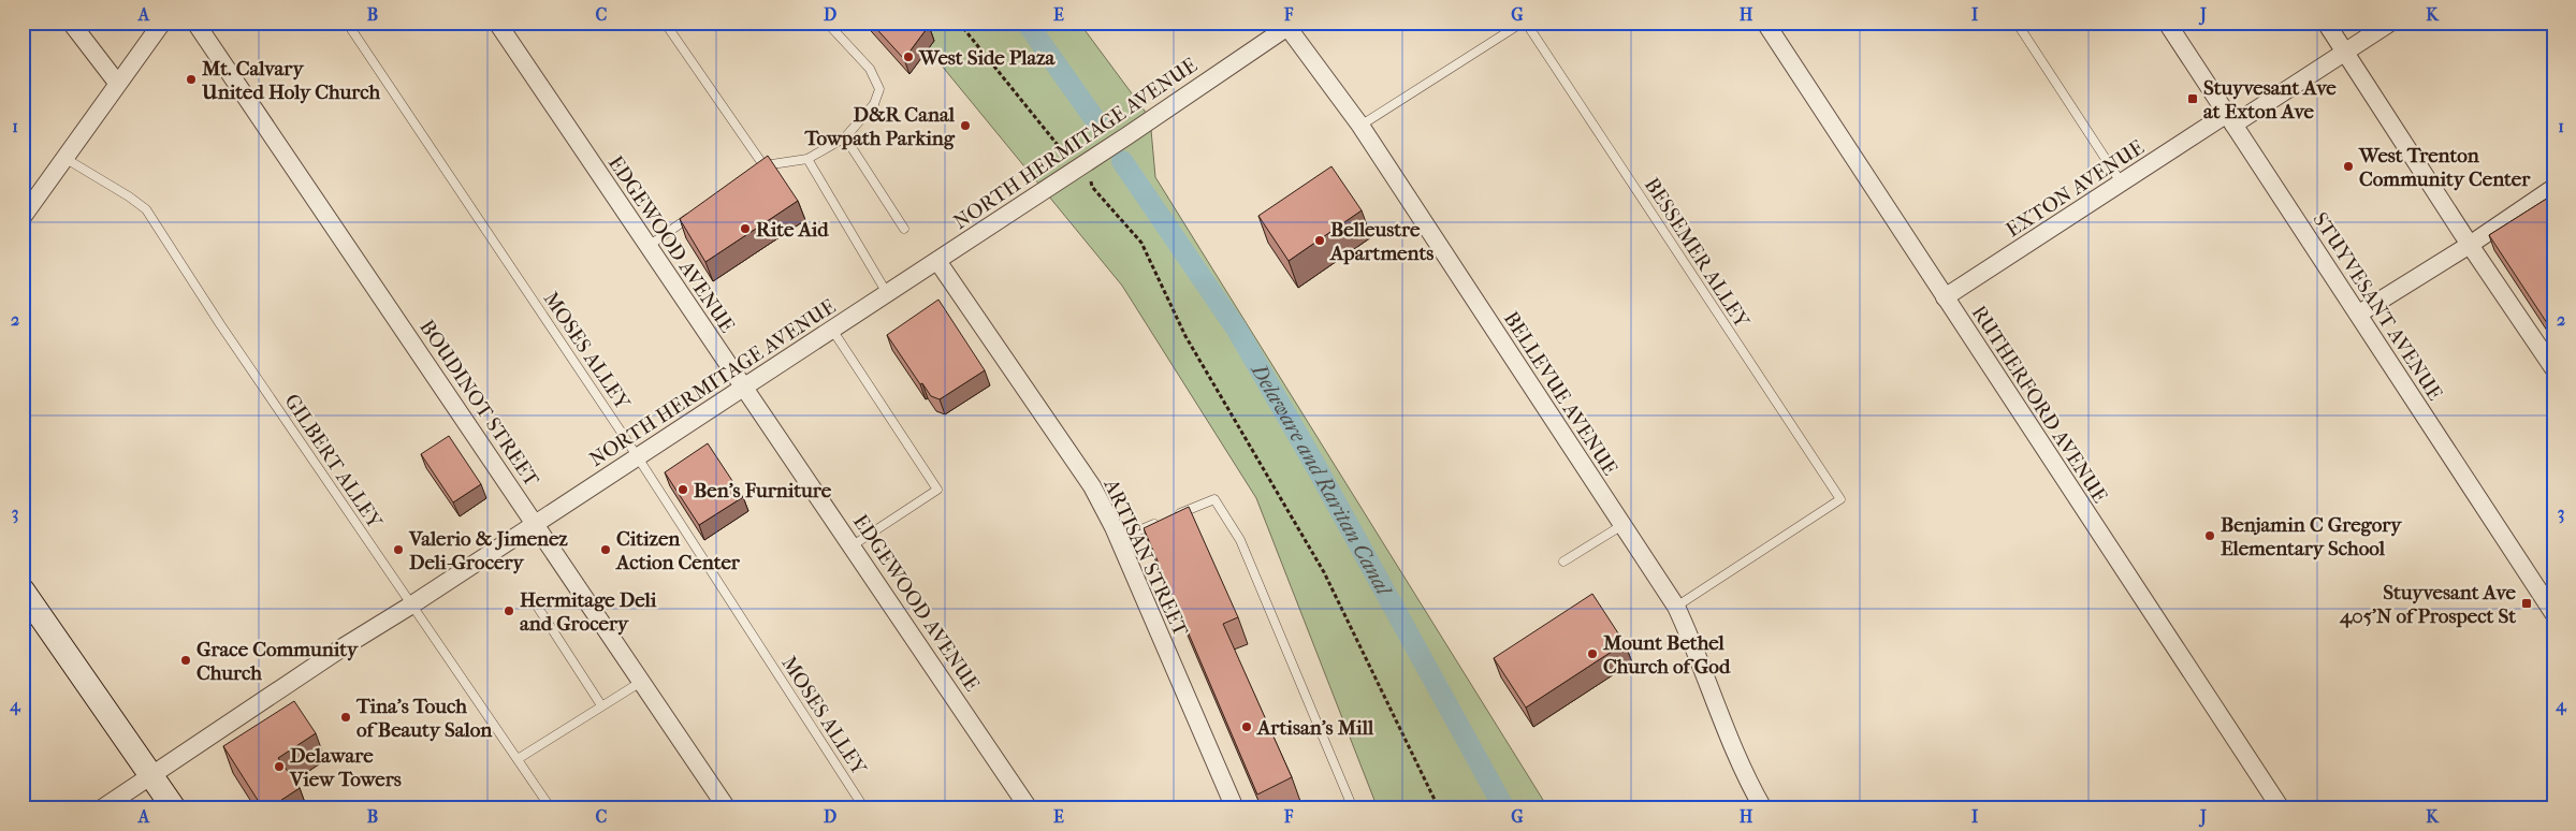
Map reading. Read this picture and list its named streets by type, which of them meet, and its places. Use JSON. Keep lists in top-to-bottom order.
{
  "streets": {
    "street": [
      "NORTH HERMITAGE AVENUE",
      "EXTON AVENUE",
      "EDGEWOOD AVENUE",
      "STUYVESANT AVENUE",
      "BELLEVUE AVENUE",
      "BOUDINOT STREET",
      "RUTHERFORD AVENUE",
      "ARTISAN STREET"
    ],
    "lane": ["BESSEMER ALLEY", "MOSES ALLEY", "GILBERT ALLEY"]
  },
  "crossings": [
    ["NORTH HERMITAGE AVENUE", "EDGEWOOD AVENUE"],
    ["NORTH HERMITAGE AVENUE", "MOSES ALLEY"],
    ["NORTH HERMITAGE AVENUE", "BELLEVUE AVENUE"],
    ["NORTH HERMITAGE AVENUE", "BOUDINOT STREET"],
    ["NORTH HERMITAGE AVENUE", "GILBERT ALLEY"],
    ["NORTH HERMITAGE AVENUE", "ARTISAN STREET"],
    ["EXTON AVENUE", "STUYVESANT AVENUE"],
    ["EXTON AVENUE", "RUTHERFORD AVENUE"],
    ["BESSEMER ALLEY", "BELLEVUE AVENUE"]
  ],
  "water": ["Delaware and Raritan Canal"],
  "places": {
    "other": [
      "West Side Plaza",
      "Mt. Calvary United Holy Church",
      "D&R Canal Towpath Parking",
      "West Trenton Community Center",
      "Rite Aid",
      "Belleustre Apartments",
      "Ben's Furniture",
      "Benjamin C Gregory Elementary School",
      "Valerio & Jimenez Deli-Grocery",
      "Citizen Action Center",
      "Hermitage Deli and Grocery",
      "Mount Bethel Church of God",
      "Grace Community Church",
      "Tina's Touch of Beauty Salon",
      "Artisan's Mill",
      "Delaware View Towers"
    ],
    "transit": ["Stuyvesant Ave at Exton Ave", "Stuyvesant Ave 405'N of Prospect St"]
  },
  "grid": {
    "columns": [
      "A",
      "B",
      "C",
      "D",
      "E",
      "F",
      "G",
      "H",
      "I",
      "J",
      "K"
    ],
    "rows": [
      "1",
      "2",
      "3",
      "4"
    ]
  }
}
